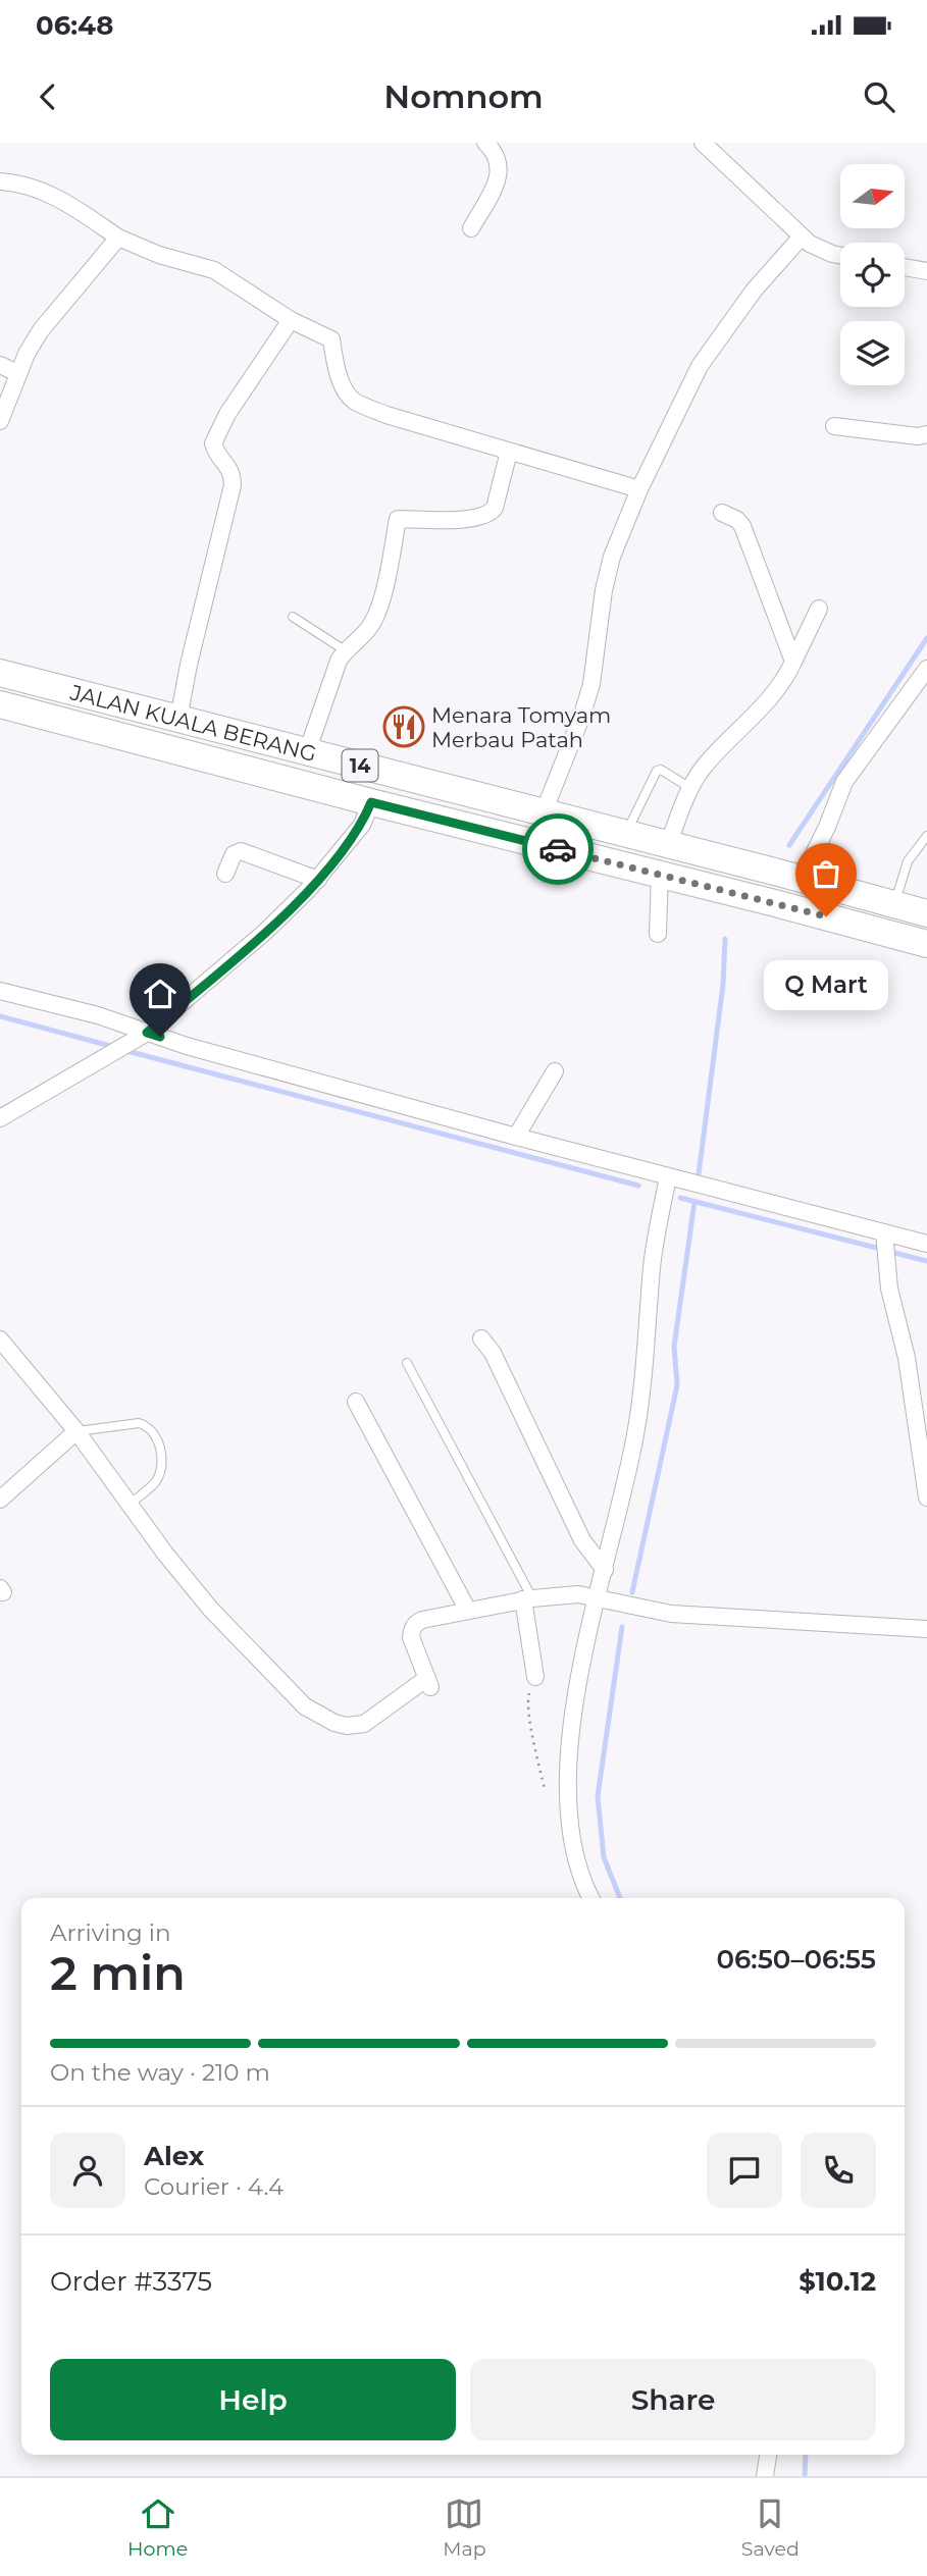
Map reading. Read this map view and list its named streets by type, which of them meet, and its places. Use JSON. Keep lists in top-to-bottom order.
{
  "streets": {
    "highway": ["JALAN KUALA BERANG", "14"]
  },
  "places": {
    "restaurant": ["Menara Tomyam Merbau Patah"],
    "other": ["Q Mart"]
  },
  "north": "right",
  "page": {
    "status": "06:48",
    "header": "Nomnom",
    "bubble": "Q Mart",
    "heading": ["2 min", "Arriving in", "06:50–06:55"],
    "panel": [
      "Alex",
      "Courier · 4.4",
      "Order #3375",
      "$10.12"
    ],
    "bar": "On the way · 210 m",
    "buttons": ["Help", "Share"],
    "tabs": ["Home", "Map", "Saved"]
  }
}
